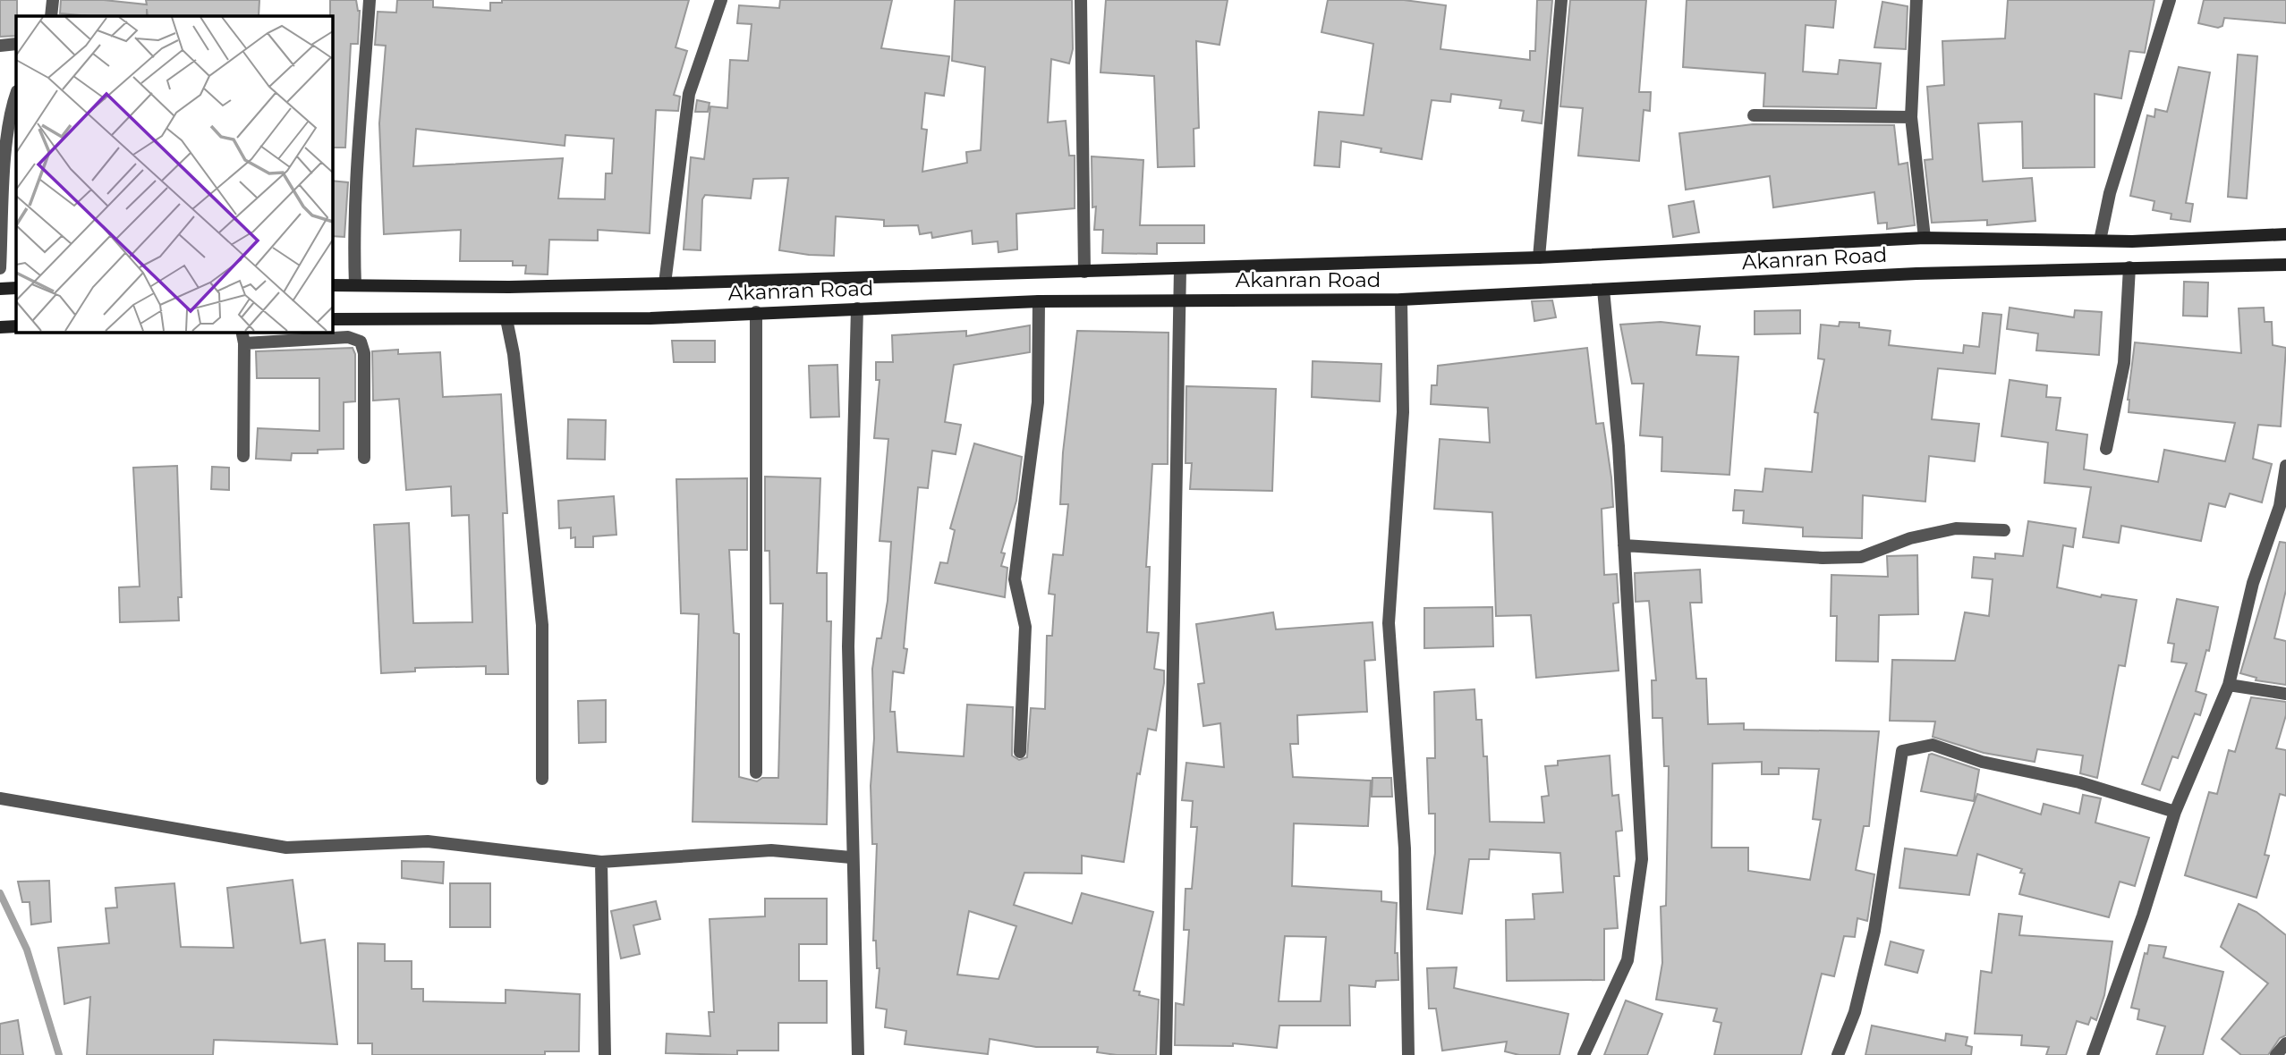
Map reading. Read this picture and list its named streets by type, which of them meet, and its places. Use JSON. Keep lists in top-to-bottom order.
{
  "streets": {
    "main road": ["Akanran Road"]
  }
}
